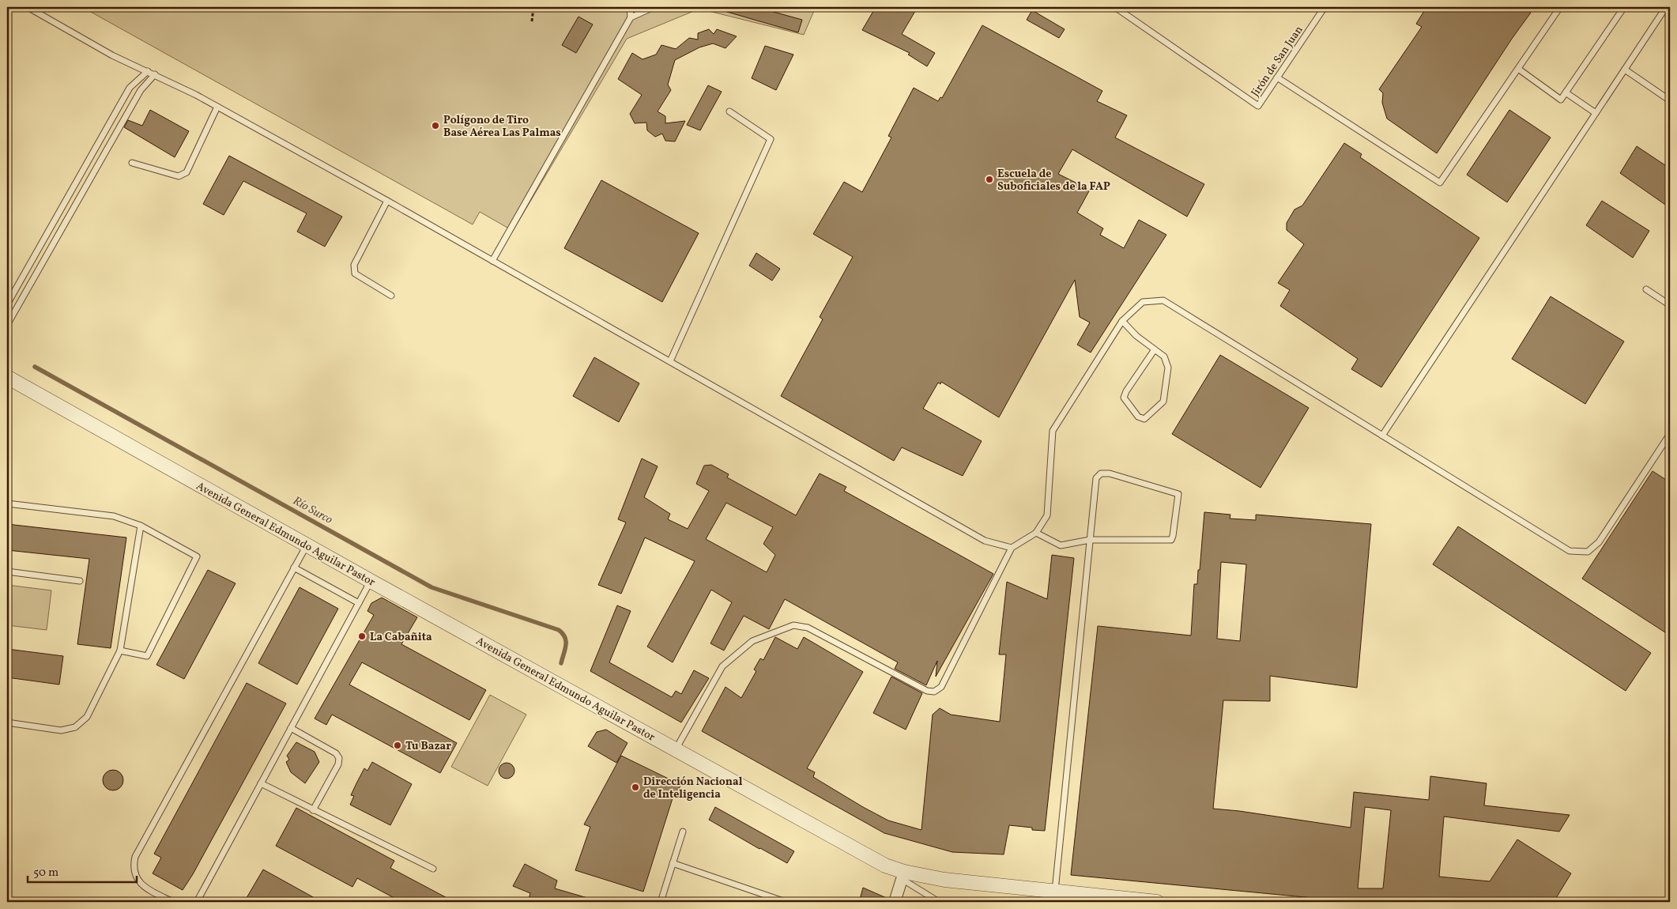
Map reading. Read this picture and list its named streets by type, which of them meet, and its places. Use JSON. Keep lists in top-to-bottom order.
{
  "streets": {
    "street": ["Avenida General Edmundo Aguilar Pastor"],
    "lane": ["Jirón de San Juan"]
  },
  "water": ["Río Surco"],
  "places": [
    "Polígono de Tiro Base Aérea Las Palmas",
    "Escuela de Suboficiales de la FAP",
    "La Cabañita",
    "Tu Bazar",
    "Dirección Nacional de Inteligencia"
  ],
  "scale_bar": "50 m"
}
